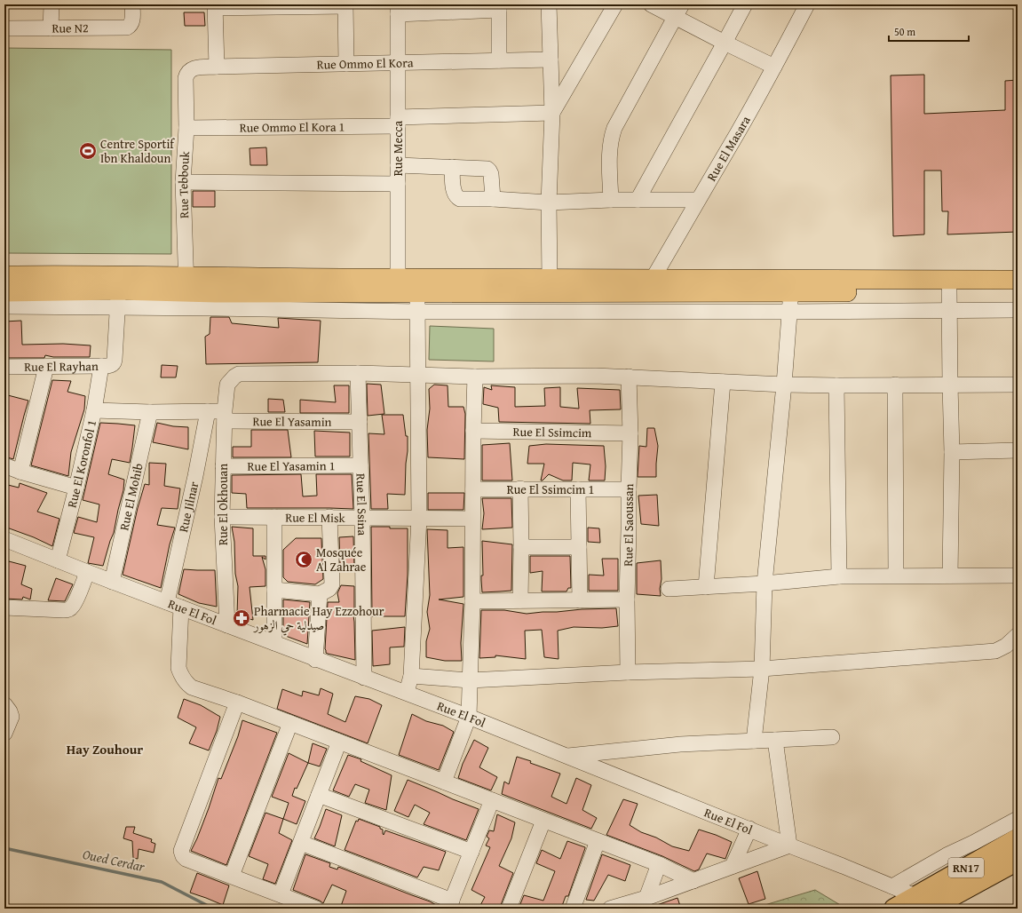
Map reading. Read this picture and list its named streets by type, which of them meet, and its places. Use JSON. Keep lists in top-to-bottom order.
{
  "streets": {
    "highway": ["RN17"],
    "street": [
      "Rue N2",
      "Rue Ommo El Kora",
      "Rue Ommo El Kora 1",
      "Rue Mecca",
      "Rue El Masara",
      "Rue Tebbouk",
      "Rue El Rayhan",
      "Rue El Yasamin",
      "Rue El Ssimcim",
      "Rue El Koronfol 1",
      "Rue El Yasamin 1",
      "Rue El Ssimcim 1",
      "Rue El Mohib",
      "Rue El Okhouan",
      "Rue El Ssina",
      "Rue Jilnar",
      "Rue El Misk",
      "Rue El Saoussan",
      "Rue El Fol"
    ]
  },
  "crossings": [
    ["Rue Ommo El Kora", "Rue Mecca"],
    ["Rue Ommo El Kora", "Rue Tebbouk"],
    ["Rue Ommo El Kora 1", "Rue Mecca"],
    ["Rue Ommo El Kora 1", "Rue Tebbouk"],
    ["Rue Mecca", "Rue El Misk"],
    ["Rue Mecca", "Rue El Fol"],
    ["Rue El Rayhan", "Rue El Koronfol 1"],
    ["Rue El Yasamin", "Rue El Koronfol 1"],
    ["Rue El Yasamin", "Rue El Mohib"],
    ["Rue El Yasamin", "Rue El Okhouan"],
    ["Rue El Yasamin", "Rue El Ssina"],
    ["Rue El Yasamin", "Rue Jilnar"],
    ["Rue El Ssimcim", "Rue El Saoussan"],
    ["Rue El Koronfol 1", "Rue El Fol"],
    ["Rue El Yasamin 1", "Rue El Okhouan"],
    ["Rue El Yasamin 1", "Rue El Ssina"],
    ["Rue El Ssimcim 1", "Rue El Saoussan"],
    ["Rue El Mohib", "Rue El Fol"],
    ["Rue El Okhouan", "Rue El Ssina"],
    ["Rue El Okhouan", "Rue El Misk"],
    ["Rue El Okhouan", "Rue El Fol"],
    ["Rue El Ssina", "Rue El Misk"],
    ["Rue El Ssina", "Rue El Fol"],
    ["Rue Jilnar", "Rue El Fol"],
    ["Rue El Fol", "RN17"]
  ],
  "districts": ["Hay Zouhour"],
  "water": ["Oued Cerdar"],
  "places": {
    "sports": ["Centre Sportif Ibn Khaldoun"],
    "mosque": ["Mosquée Al Zahrae"],
    "pharmacy": ["Pharmacie Hay Ezzohour صيدلية حي الزهور"]
  },
  "scale_bar": "50 m"
}
